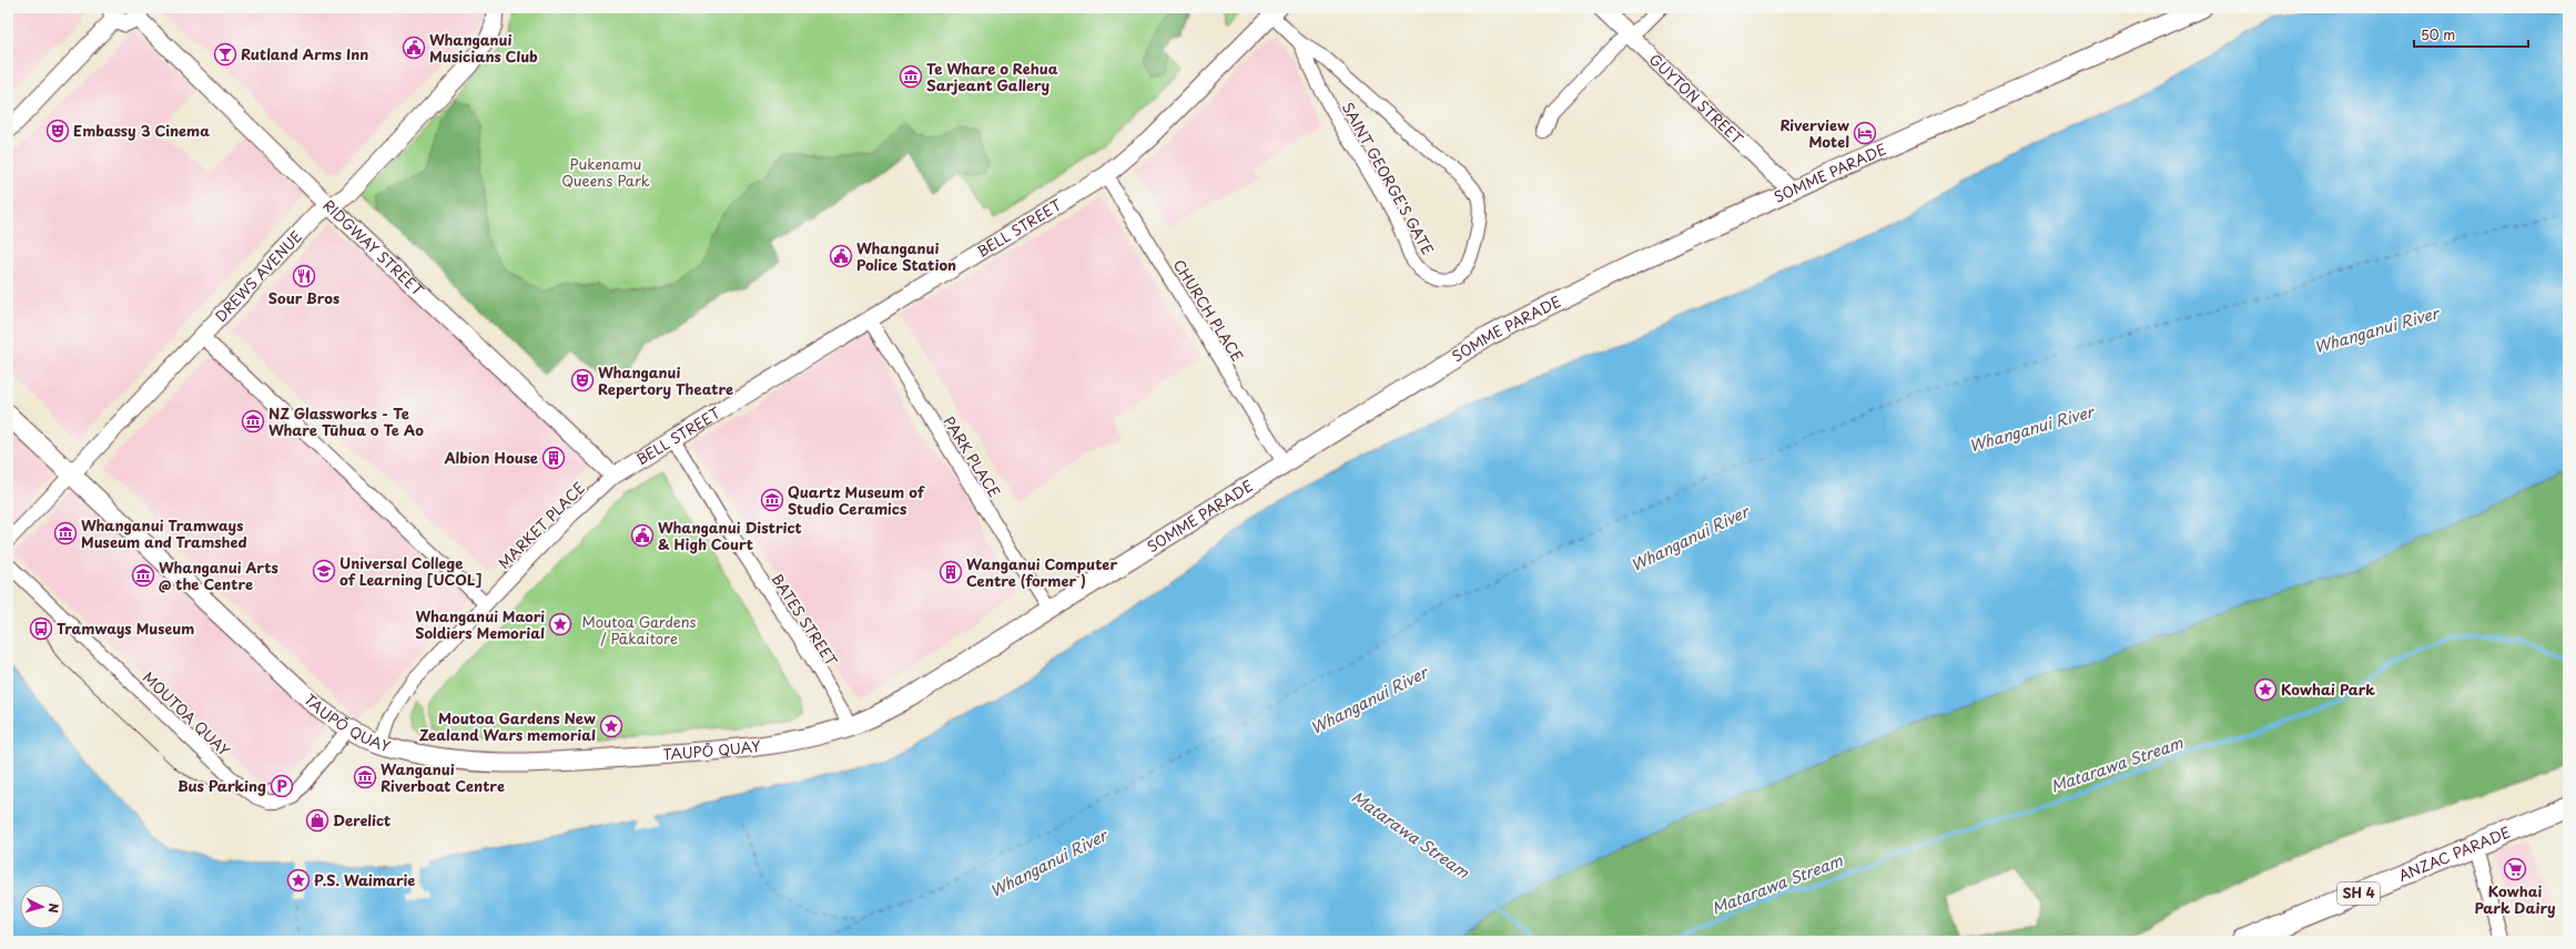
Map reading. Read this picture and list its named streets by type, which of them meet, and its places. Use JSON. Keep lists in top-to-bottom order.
{
  "streets": {
    "main road": [
      "SOMME PARADE",
      "TAUPŌ QUAY",
      "ANZAC PARADE",
      "SH 4"
    ],
    "street": [
      "GUYTON STREET",
      "SAINT GEORGE'S GATE",
      "BELL STREET",
      "RIDGWAY STREET",
      "DREWS AVENUE",
      "CHURCH PLACE",
      "PARK PLACE",
      "MARKET PLACE",
      "BATES STREET",
      "MOUTOA QUAY"
    ]
  },
  "crossings": [
    ["GUYTON STREET", "SOMME PARADE"],
    ["SOMME PARADE", "CHURCH PLACE"],
    ["SOMME PARADE", "PARK PLACE"],
    ["SOMME PARADE", "BATES STREET"],
    ["SOMME PARADE", "TAUPŌ QUAY"],
    ["SAINT GEORGE'S GATE", "BELL STREET"],
    ["BELL STREET", "RIDGWAY STREET"],
    ["BELL STREET", "CHURCH PLACE"],
    ["BELL STREET", "PARK PLACE"],
    ["BELL STREET", "MARKET PLACE"],
    ["BELL STREET", "BATES STREET"],
    ["RIDGWAY STREET", "DREWS AVENUE"],
    ["RIDGWAY STREET", "MARKET PLACE"],
    ["DREWS AVENUE", "TAUPŌ QUAY"],
    ["MARKET PLACE", "TAUPŌ QUAY"],
    ["BATES STREET", "TAUPŌ QUAY"],
    ["MOUTOA QUAY", "TAUPŌ QUAY"]
  ],
  "water": ["Whanganui River", "Matarawa Stream"],
  "parks": ["Pukenamu Queens Park", "Moutoa Gardens / Pākaitore"],
  "places": {
    "public building": ["Whanganui Musicians Club", "Whanganui Police Station", "Whanganui District & High Court"],
    "bar": ["Rutland Arms Inn"],
    "museum": [
      "Te Whare o Rehua Sarjeant Gallery",
      "NZ Glassworks - Te Whare Tūhua o Te Ao",
      "Quartz Museum of Studio Ceramics",
      "Whanganui Tramways Museum and Tramshed",
      "Whanganui Arts @ the Centre",
      "Wanganui Riverboat Centre"
    ],
    "theatre": ["Embassy 3 Cinema", "Whanganui Repertory Theatre"],
    "hotel": ["Riverview Motel"],
    "restaurant": ["Sour Bros"],
    "building": ["Albion House", "Wanganui Computer Centre (former )"],
    "school or university": ["Universal College of Learning [UCOL]"],
    "place": [
      "Whanganui Maori Soldiers Memorial",
      "Kowhai Park",
      "Moutoa Gardens New Zealand Wars memorial",
      "P.S. Waimarie"
    ],
    "bus stop": ["Tramways Museum"],
    "parking": ["Bus Parking"],
    "shop": ["Derelict"],
    "supermarket": ["Kowhai Park Dairy"]
  },
  "scale_bar": "50 m",
  "north": "right"
}
